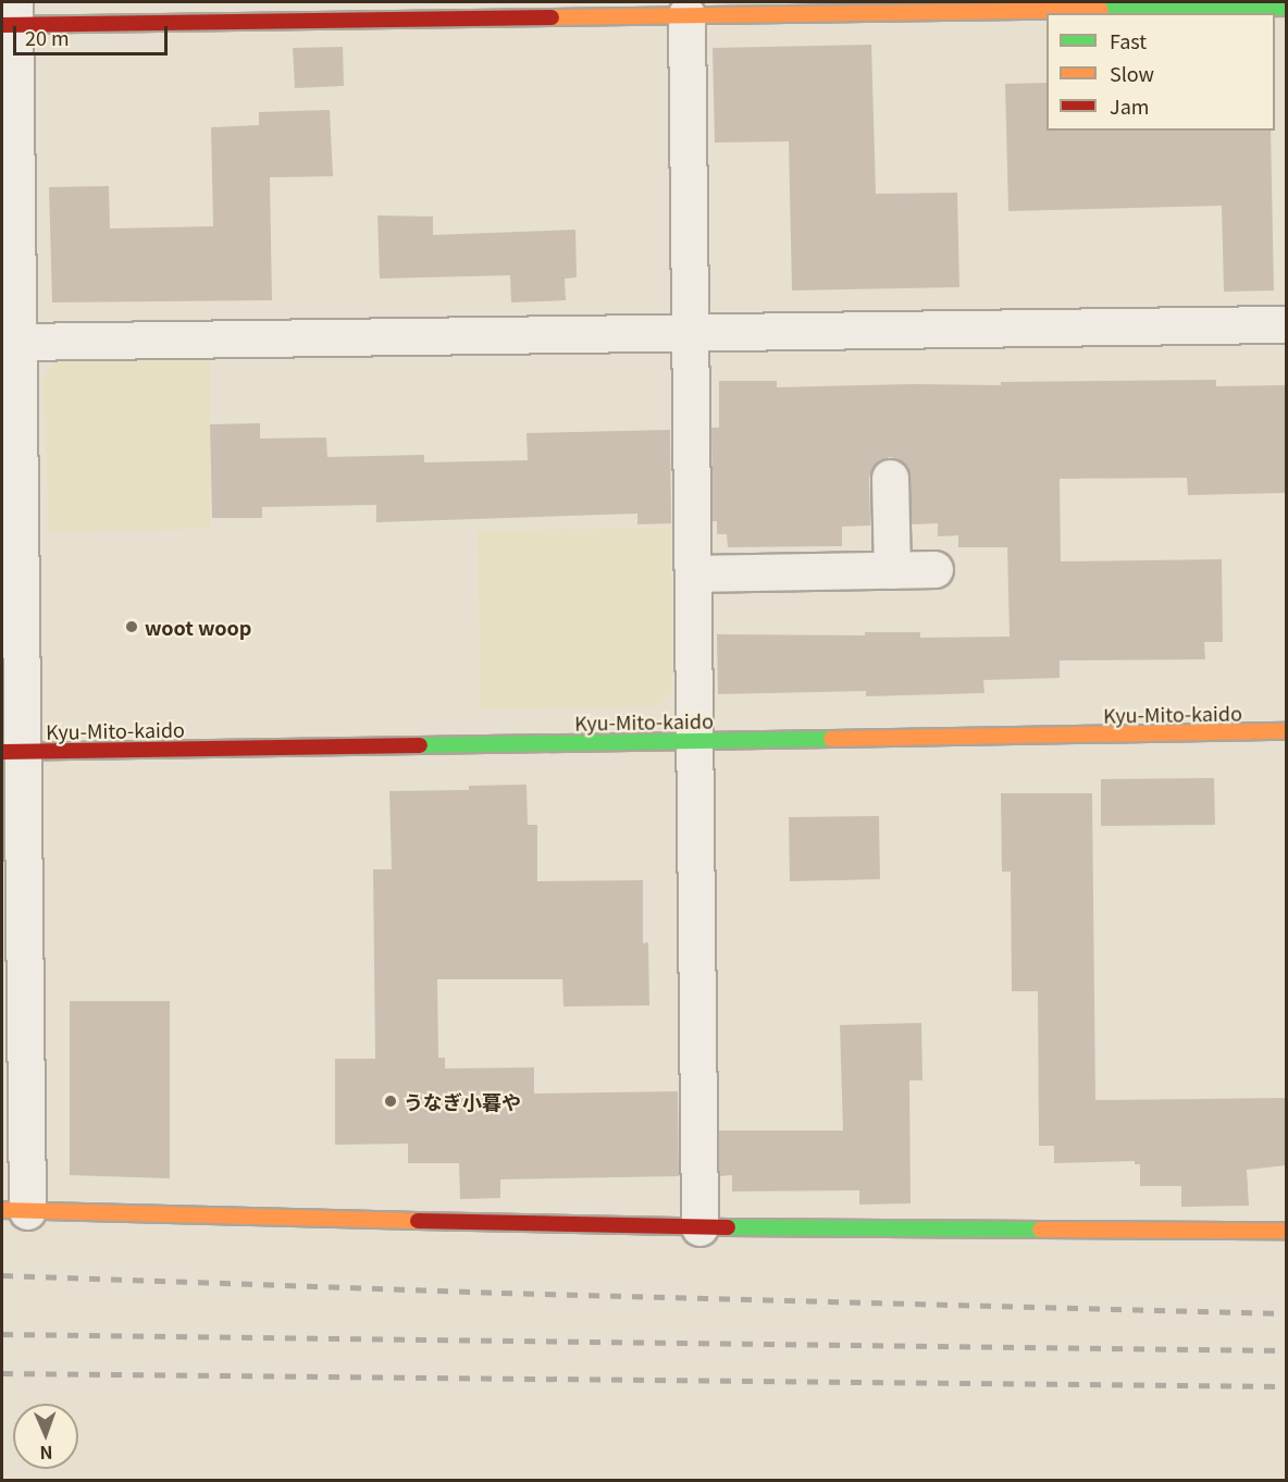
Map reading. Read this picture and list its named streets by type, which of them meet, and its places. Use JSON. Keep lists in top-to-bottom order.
{
  "streets": {
    "street": ["Kyu-Mito-kaido"]
  },
  "places": ["woot woop", "うなぎ小暮や"],
  "legend": ["Fast", "Slow", "Jam"],
  "scale_bar": "20 m",
  "north": "bottom"
}
